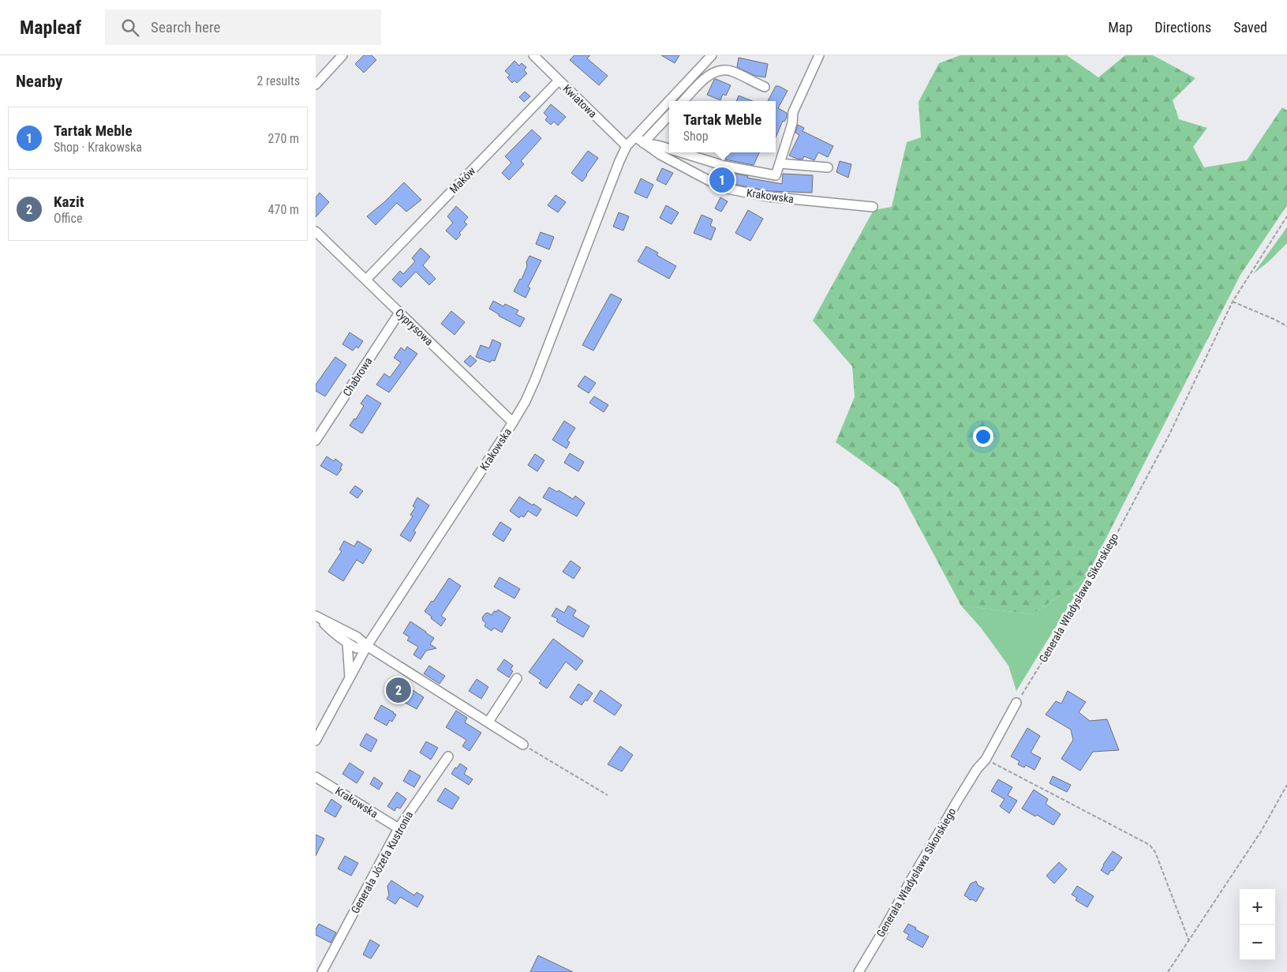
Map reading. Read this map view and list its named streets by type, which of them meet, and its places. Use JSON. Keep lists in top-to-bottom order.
{
  "streets": {
    "street": [
      "Kwiatowa",
      "Maków",
      "Krakowska",
      "Cyprysowa",
      "Chabrowa",
      "Generała Władysława Sikorskiego",
      "Generała Józefa Kustronia"
    ]
  },
  "crossings": [
    ["Kwiatowa", "Maków"],
    ["Kwiatowa", "Krakowska"],
    ["Maków", "Cyprysowa"],
    ["Krakowska", "Cyprysowa"],
    ["Krakowska", "Generała Józefa Kustronia"],
    ["Cyprysowa", "Chabrowa"]
  ],
  "page": {
    "header": "Mapleaf",
    "search": "Search here",
    "nav": ["Map", "Directions", "Saved"],
    "heading": ["Nearby", "2 results"],
    "popup": ["Tartak Meble", "Shop"],
    "list": [
      {
        "mark": "1",
        "name": "Tartak Meble",
        "note": "Shop · Krakowska",
        "value": "270 m"
      },
      {
        "mark": "2",
        "name": "Kazit",
        "note": "Office",
        "value": "470 m"
      }
    ],
    "pins": ["1", "2"],
    "map_buttons": ["+", "−"]
  }
}
